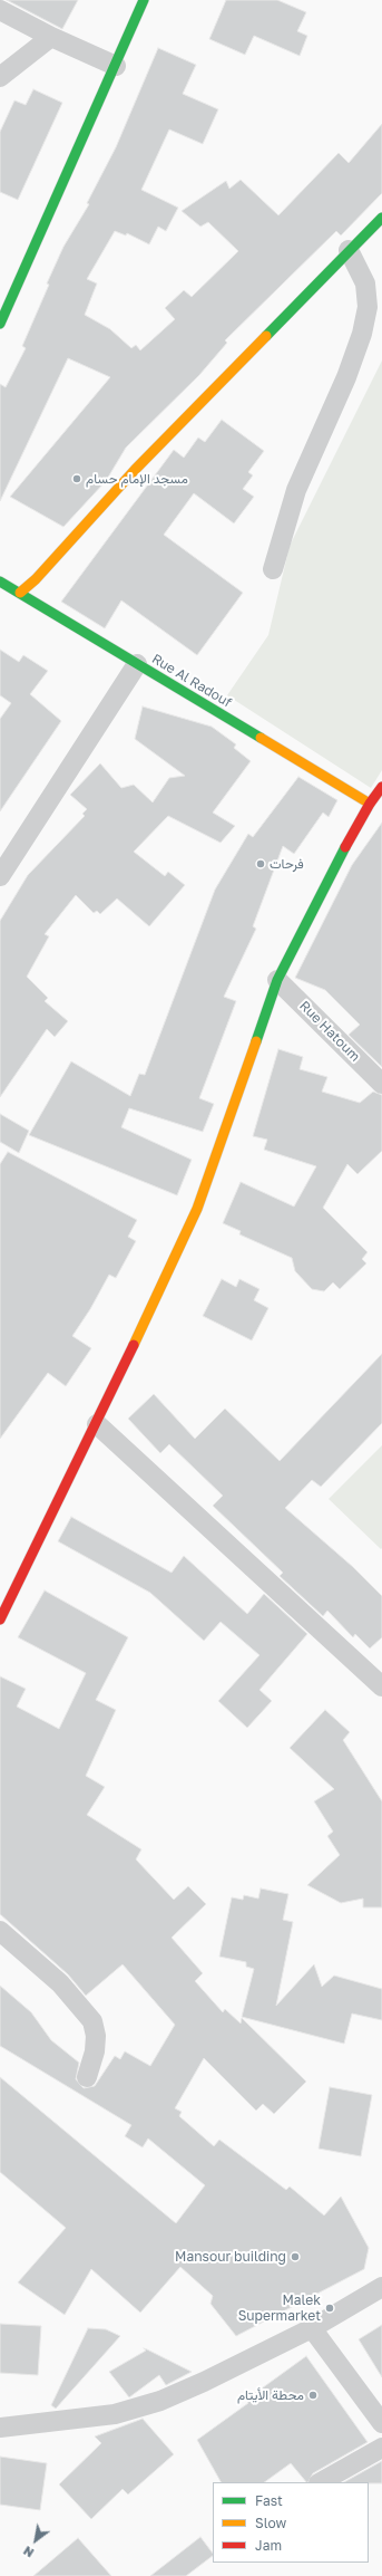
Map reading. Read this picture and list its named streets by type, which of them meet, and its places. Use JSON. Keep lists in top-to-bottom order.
{
  "streets": {
    "street": ["Rue Al Radouf", "Rue Hatoum"]
  },
  "places": [
    "مسجد الإمام حسام",
    "فرحات",
    "Mansour building",
    "Malek Supermarket",
    "محطة الأيتام"
  ],
  "legend": ["Fast", "Slow", "Jam"],
  "north": "bottom left"
}
